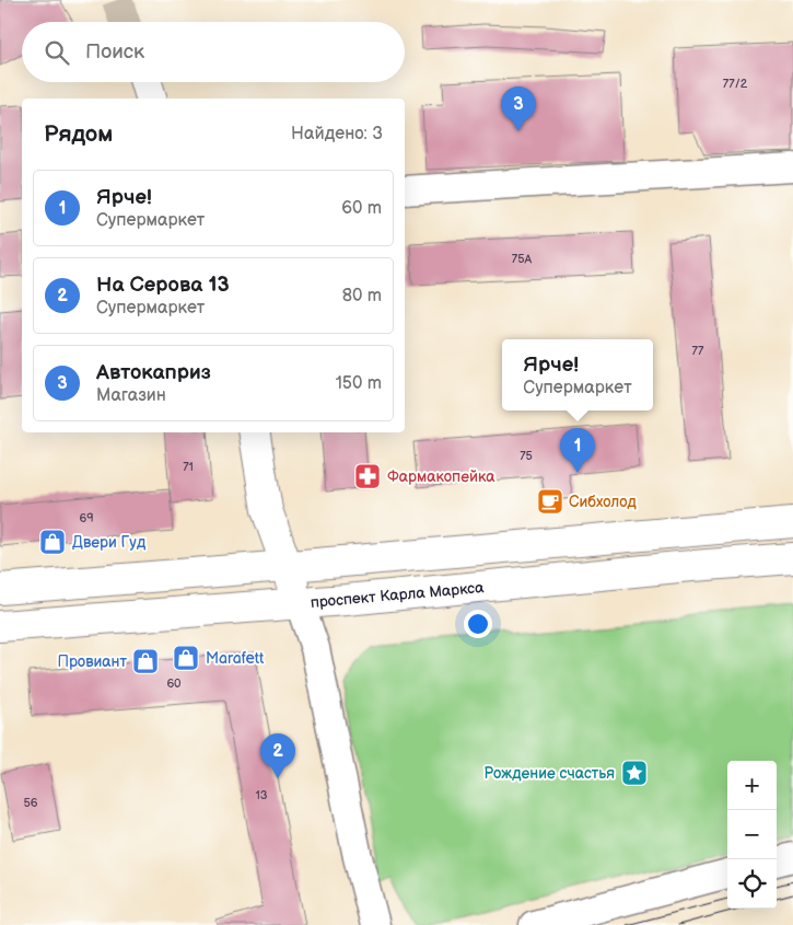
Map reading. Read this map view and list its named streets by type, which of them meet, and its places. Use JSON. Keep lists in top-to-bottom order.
{
  "streets": {
    "main road": ["проспект Карла Маркса"]
  },
  "places": {
    "pharmacy": ["Фармакопейка"],
    "cafe": ["Сибхолод"],
    "shop": ["Двери Гуд", "Marafett", "Провиант"],
    "place": ["Рождение счастья"]
  },
  "house_numbers": [
    "77/2",
    "75А",
    "77",
    "75",
    "71",
    "69",
    "60",
    "13",
    "56"
  ],
  "page": {
    "search": "Поиск",
    "pins": ["3", "1", "2"],
    "heading": ["Рядом", "Найдено: 3"],
    "list": [
      {
        "mark": "1",
        "name": "Ярче!",
        "note": "Супермаркет",
        "value": "60 m"
      },
      {
        "mark": "2",
        "name": "На Серова 13",
        "note": "Супермаркет",
        "value": "80 m"
      },
      {
        "mark": "3",
        "name": "Автокаприз",
        "note": "Магазин",
        "value": "150 m"
      }
    ],
    "popup": ["Ярче!", "Супермаркет"],
    "map_buttons": ["+", "−"]
  }
}
